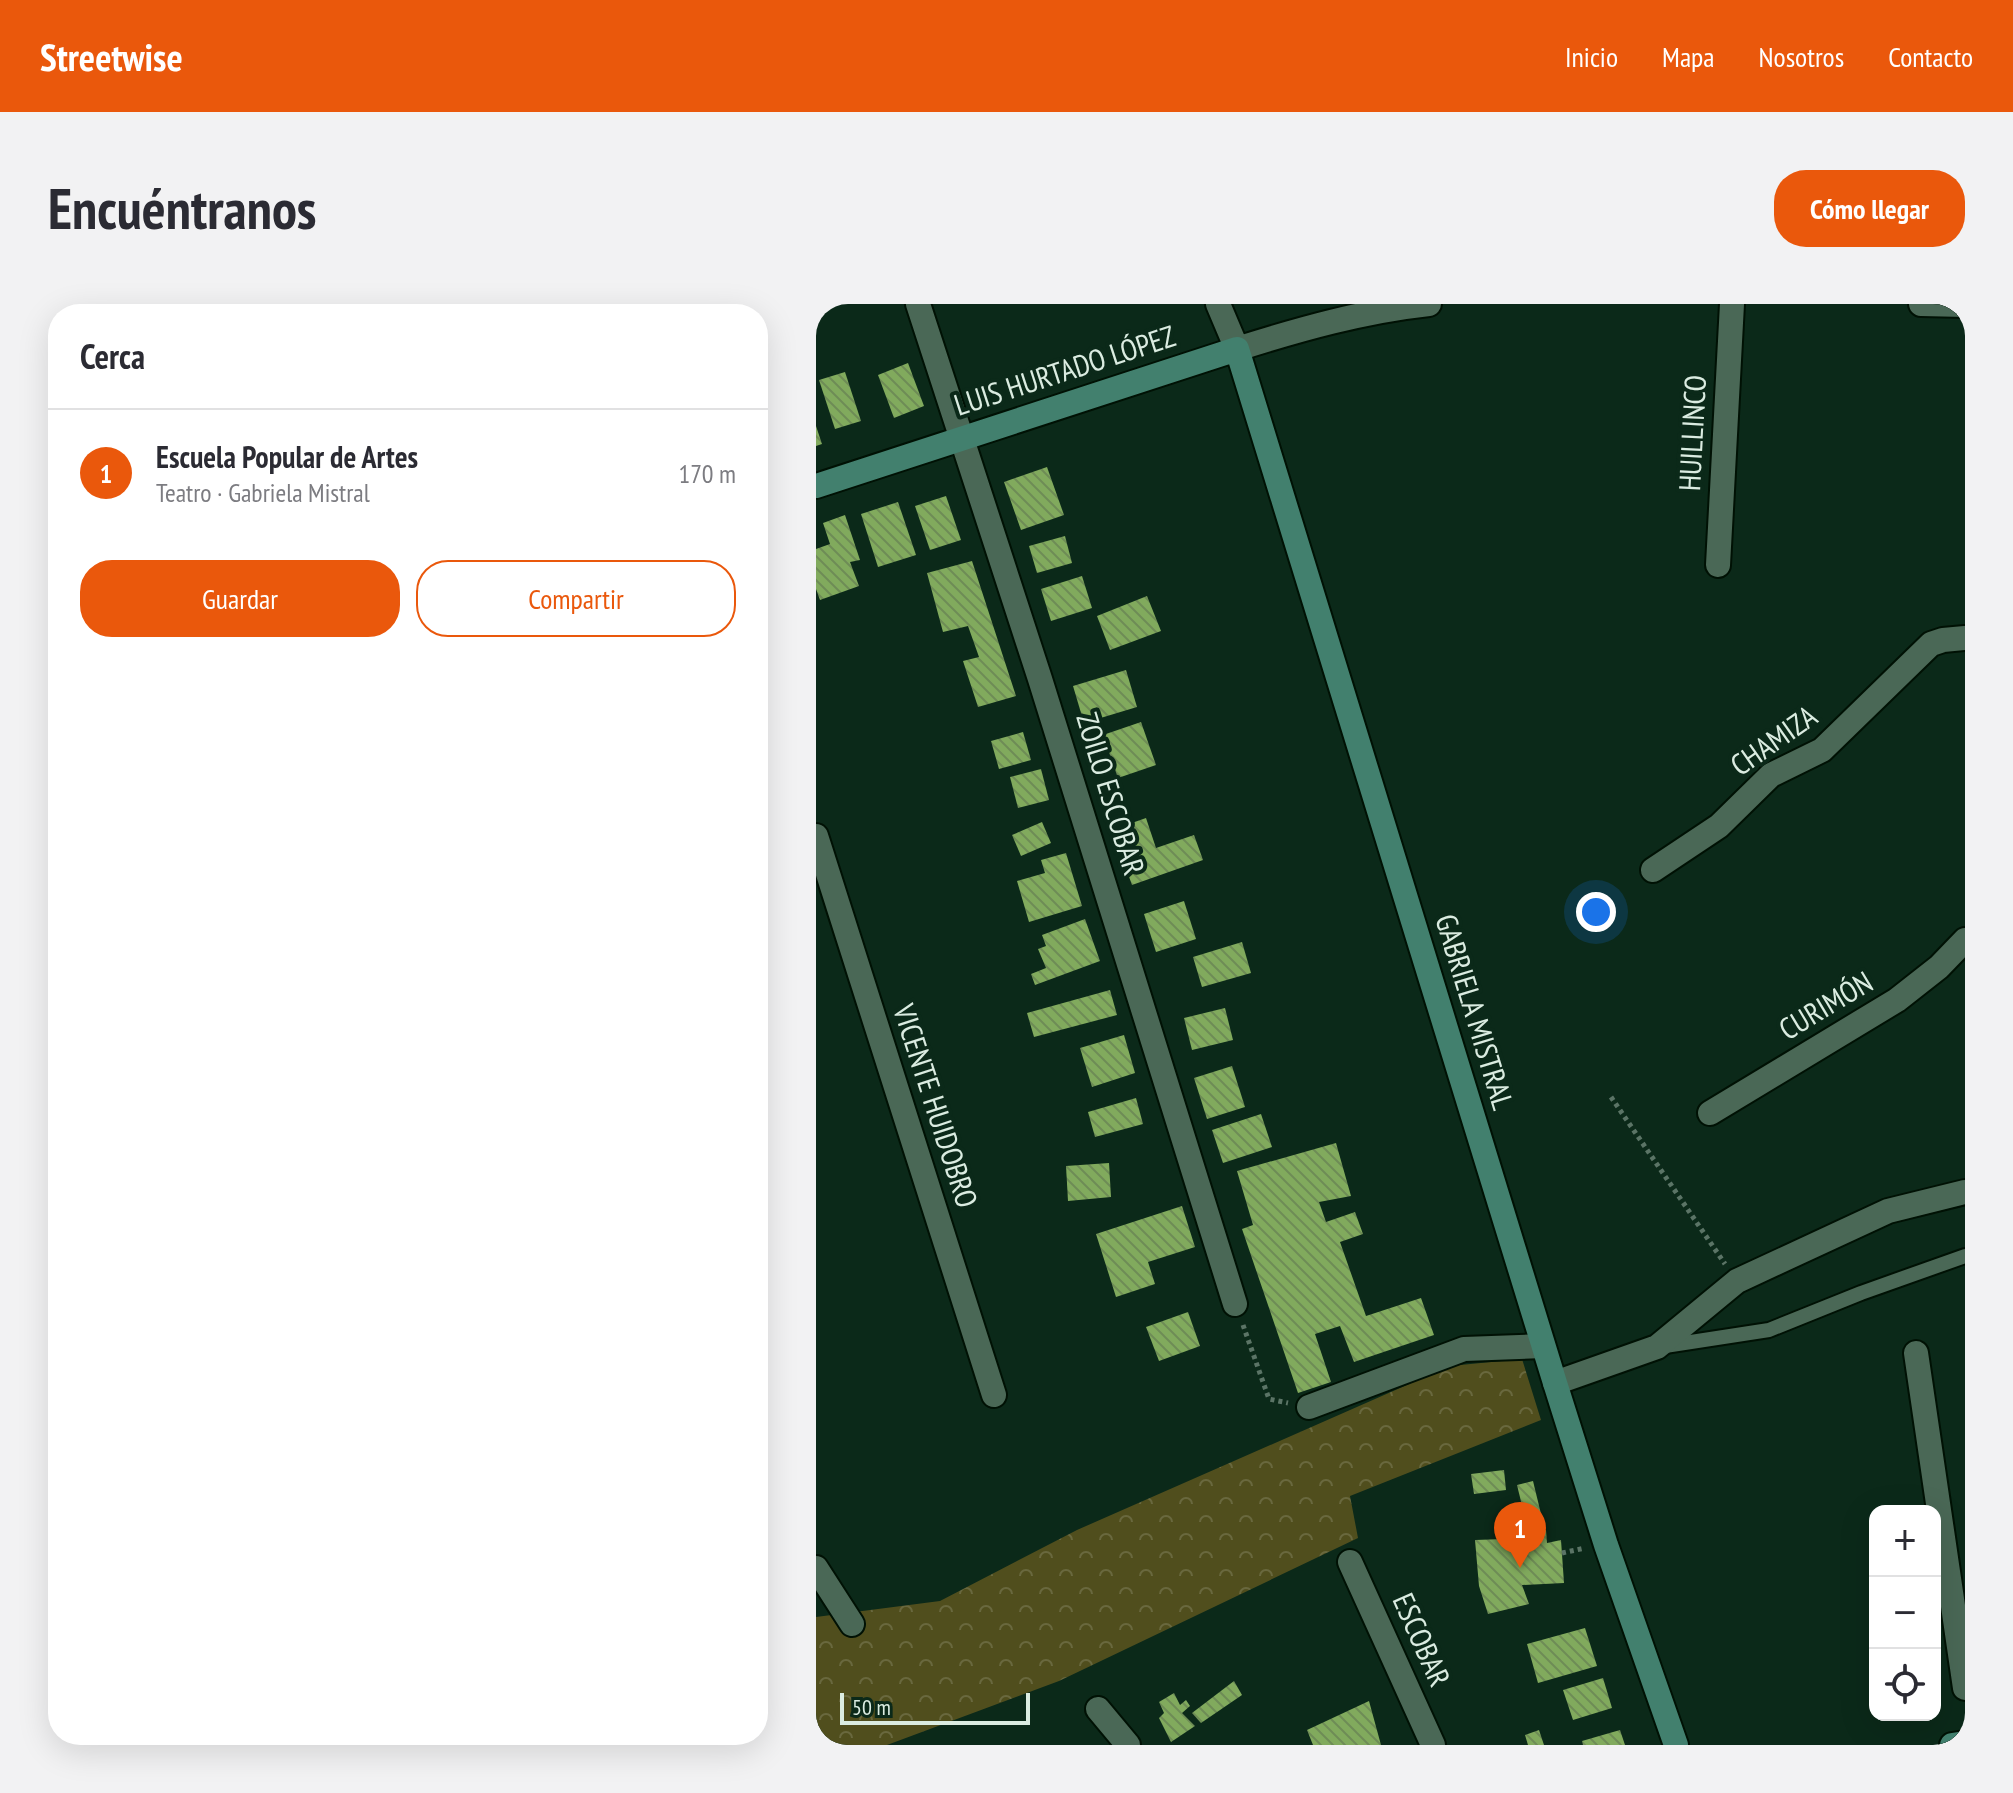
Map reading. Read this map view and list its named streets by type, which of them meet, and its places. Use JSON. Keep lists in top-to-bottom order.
{
  "streets": {
    "street": [
      "LUIS HURTADO LÓPEZ",
      "HUILLINCO",
      "CHAMIZA",
      "ZOILO ESCOBAR",
      "CURIMÓN",
      "GABRIELA MISTRAL",
      "VICENTE HUIDOBRO",
      "ESCOBAR"
    ]
  },
  "crossings": [
    ["LUIS HURTADO LÓPEZ", "ZOILO ESCOBAR"],
    ["LUIS HURTADO LÓPEZ", "GABRIELA MISTRAL"]
  ],
  "scale_bar": "50 m",
  "page": {
    "header": "Streetwise",
    "nav": [
      "Inicio",
      "Mapa",
      "Nosotros",
      "Contacto"
    ],
    "buttons": [
      "Cómo llegar",
      ["Guardar", "Compartir"]
    ],
    "title": "Encuéntranos",
    "heading": "Cerca",
    "list": [
      {
        "mark": "1",
        "name": "Escuela Popular de Artes",
        "note": "Teatro · Gabriela Mistral",
        "value": "170 m"
      }
    ],
    "pins": "1",
    "map_buttons": ["+", "−"],
    "scale": "50 m"
  }
}
